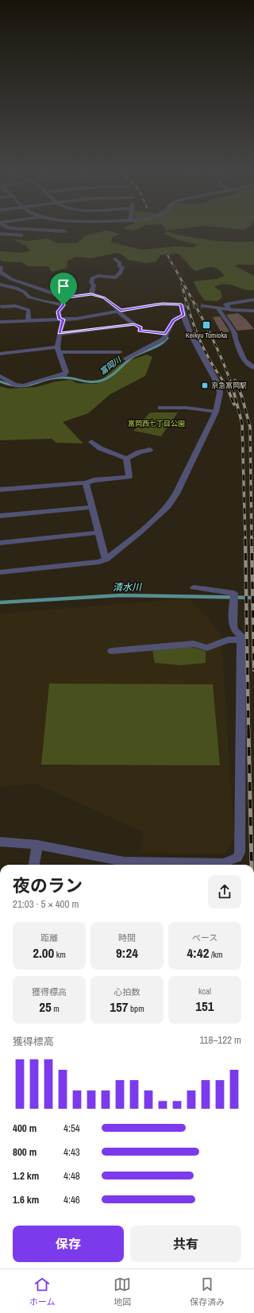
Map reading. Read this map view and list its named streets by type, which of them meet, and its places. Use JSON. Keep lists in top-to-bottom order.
{
  "water": ["富岡川", "清水川"],
  "parks": ["富岡西七丁目公園"],
  "places": {
    "transit": ["Keikyu Tomioka", "京急富岡駅"]
  },
  "page": {
    "heading": ["夜のラン", "21:03 · 5 × 400 m"],
    "stats": [
      ["距離", "2.00 km"],
      ["時間", "9:24"],
      ["ペース", "4:42 /km"],
      ["獲得標高", "25 m"],
      ["心拍数", "157 bpm"],
      ["kcal", "151"]
    ],
    "chart": ["獲得標高", "118–122 m"],
    "list": [
      {
        "name": "400 m",
        "note": "4:54"
      },
      {
        "name": "800 m",
        "note": "4:43"
      },
      {
        "name": "1.2 km",
        "note": "4:48"
      },
      {
        "name": "1.6 km",
        "note": "4:46"
      }
    ],
    "buttons": ["保存", "共有"],
    "tabs": ["ホーム", "地図", "保存済み"]
  }
}
